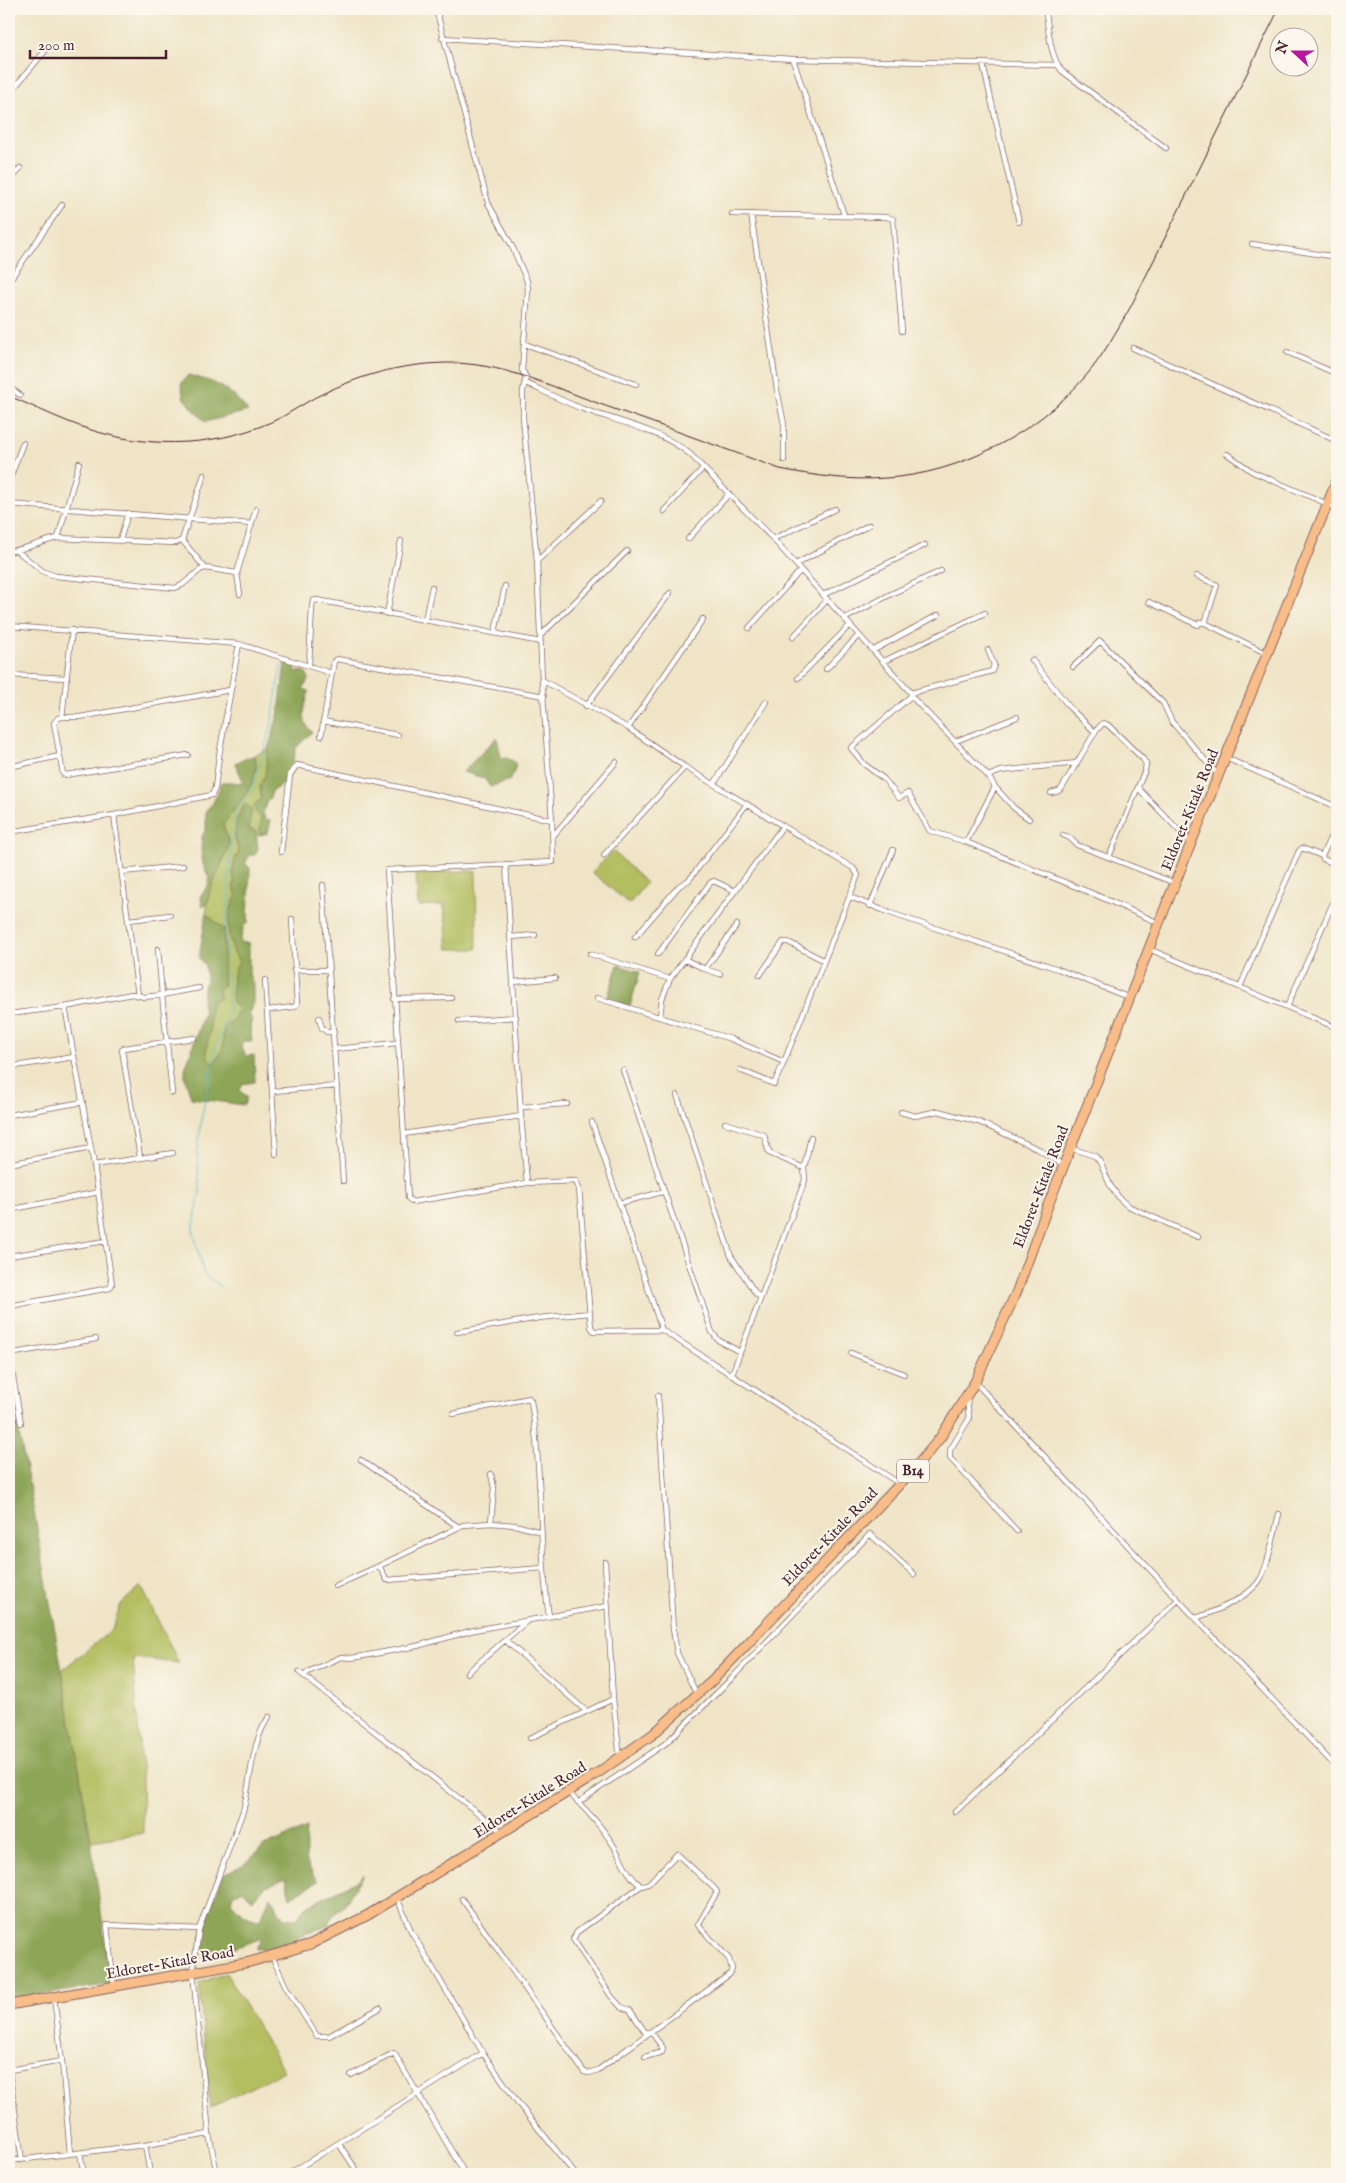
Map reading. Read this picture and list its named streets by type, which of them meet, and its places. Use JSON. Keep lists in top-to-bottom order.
{
  "streets": {
    "highway": ["Eldoret-Kitale Road", "B14"]
  },
  "scale_bar": "200 m",
  "north": "left"
}
